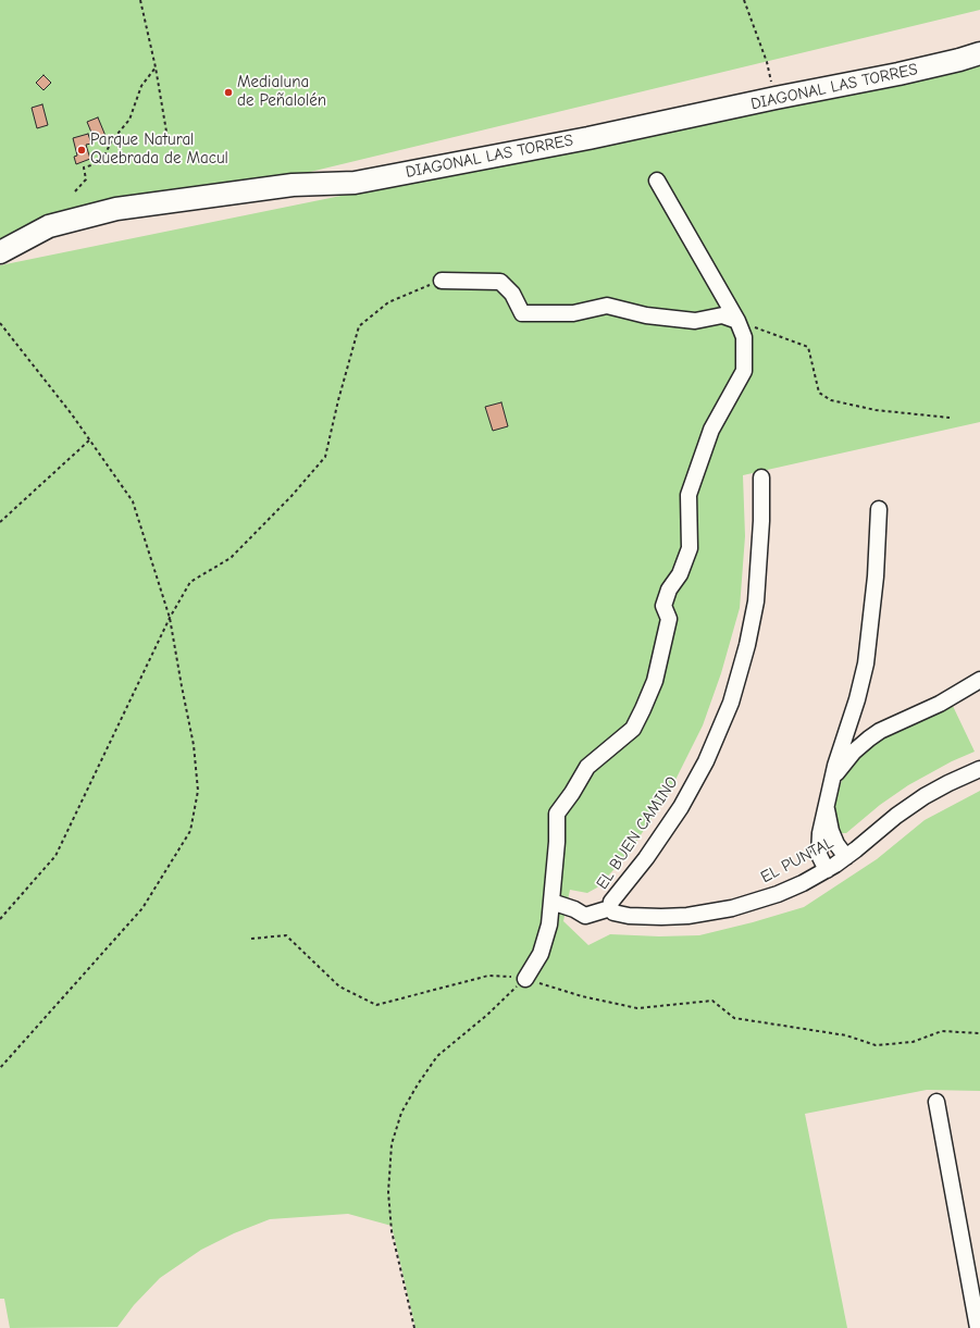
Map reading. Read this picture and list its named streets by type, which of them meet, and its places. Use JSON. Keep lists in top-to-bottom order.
{
  "streets": {
    "street": ["DIAGONAL LAS TORRES", "EL BUEN CAMINO", "EL PUNTAL"]
  },
  "crossings": [
    ["EL BUEN CAMINO", "EL PUNTAL"]
  ],
  "places": ["Medialuna de Peñalolén", "Parque Natural Quebrada de Macul"]
}
